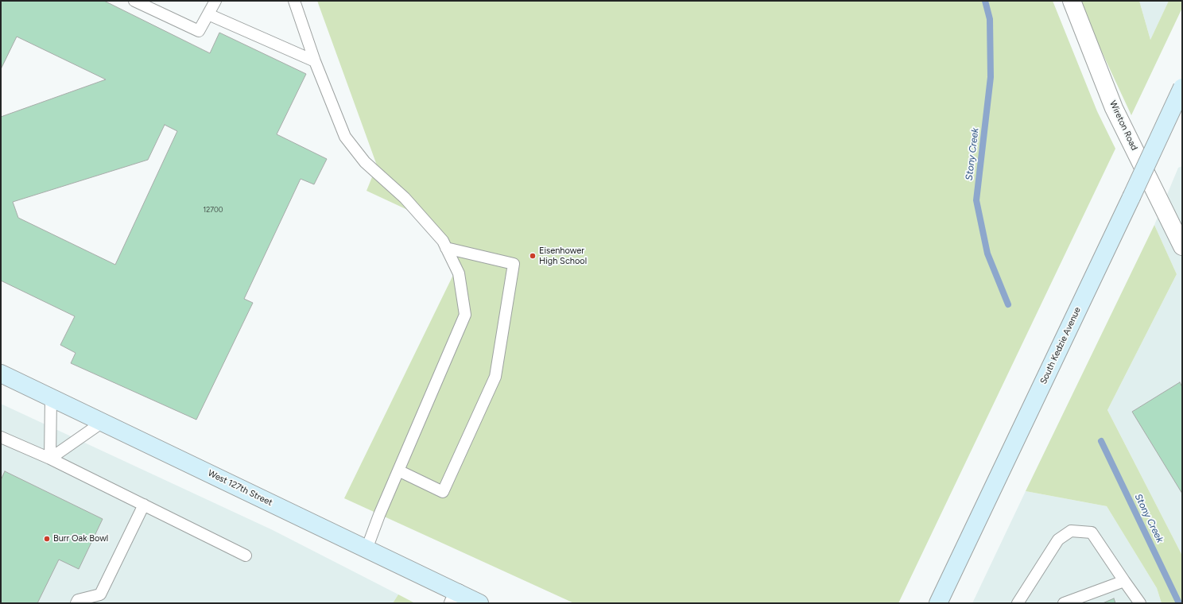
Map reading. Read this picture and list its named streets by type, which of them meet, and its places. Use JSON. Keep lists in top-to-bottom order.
{
  "streets": {
    "main road": ["South Kedzie Avenue", "West 127th Street"],
    "street": ["Wireton Road"]
  },
  "water": ["Stony Creek"],
  "places": ["Eisenhower High School", "Burr Oak Bowl"],
  "house_numbers": ["12700"]
}
